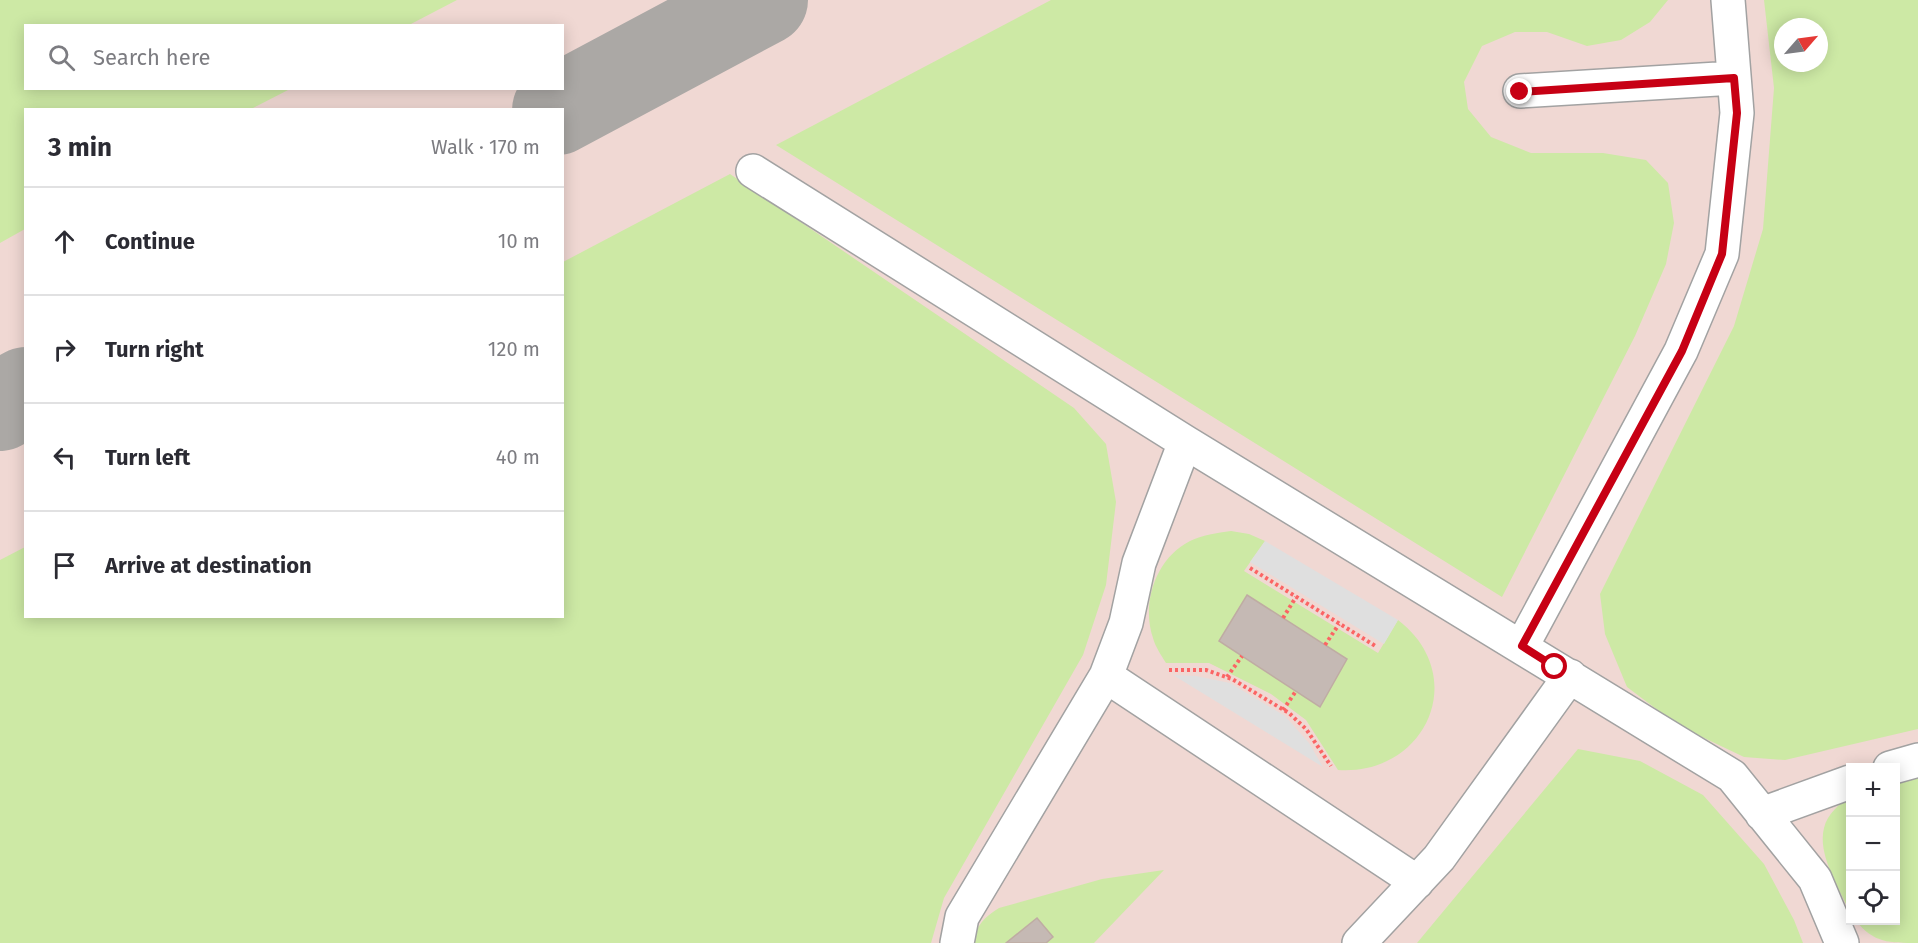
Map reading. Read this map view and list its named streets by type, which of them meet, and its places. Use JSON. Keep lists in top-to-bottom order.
{
  "north": "top right",
  "page": {
    "search": "Search here",
    "heading": ["3 min", "Walk · 170 m"],
    "list": [
      ["Continue", "10 m"],
      ["Turn right", "120 m"],
      ["Turn left", "40 m"],
      "Arrive at destination"
    ],
    "map_buttons": ["+", "−"]
  }
}
